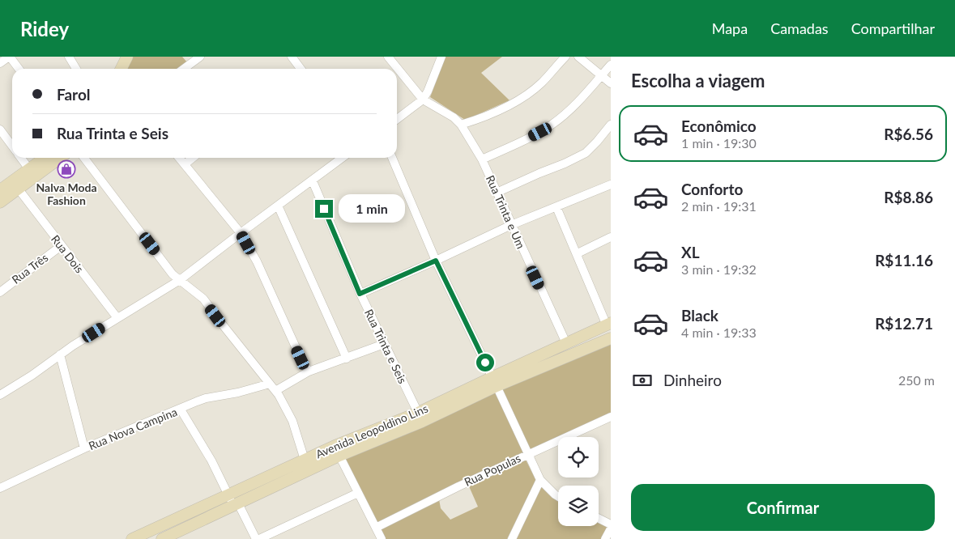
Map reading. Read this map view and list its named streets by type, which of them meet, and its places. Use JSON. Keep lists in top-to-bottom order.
{
  "streets": {
    "main road": ["Avenida Leopoldino Lins"],
    "street": [
      "Rua Trinta e Um",
      "Rua Dois",
      "Rua Três",
      "Rua Trinta e Seis",
      "Rua Nova Campina",
      "Rua Populas"
    ]
  },
  "crossings": [
    ["Rua Trinta e Um", "Avenida Leopoldino Lins"],
    ["Rua Dois", "Rua Três"],
    ["Rua Trinta e Seis", "Avenida Leopoldino Lins"]
  ],
  "places": {
    "shop": ["Nalva Moda Fashion"]
  },
  "page": {
    "header": "Ridey",
    "nav": ["Mapa", "Camadas", "Compartilhar"],
    "heading": "Escolha a viagem",
    "banner": ["Farol", "Rua Trinta e Seis"],
    "list": [
      {
        "name": "Econômico",
        "note": "1 min · 19:30",
        "value": "R$6.56"
      },
      {
        "name": "Conforto",
        "note": "2 min · 19:31",
        "value": "R$8.86"
      },
      {
        "name": "XL",
        "note": "3 min · 19:32",
        "value": "R$11.16"
      },
      {
        "name": "Black",
        "note": "4 min · 19:33",
        "value": "R$12.71"
      }
    ],
    "bubble": "1 min",
    "pay": ["Dinheiro", "250 m"],
    "buttons": "Confirmar"
  }
}
